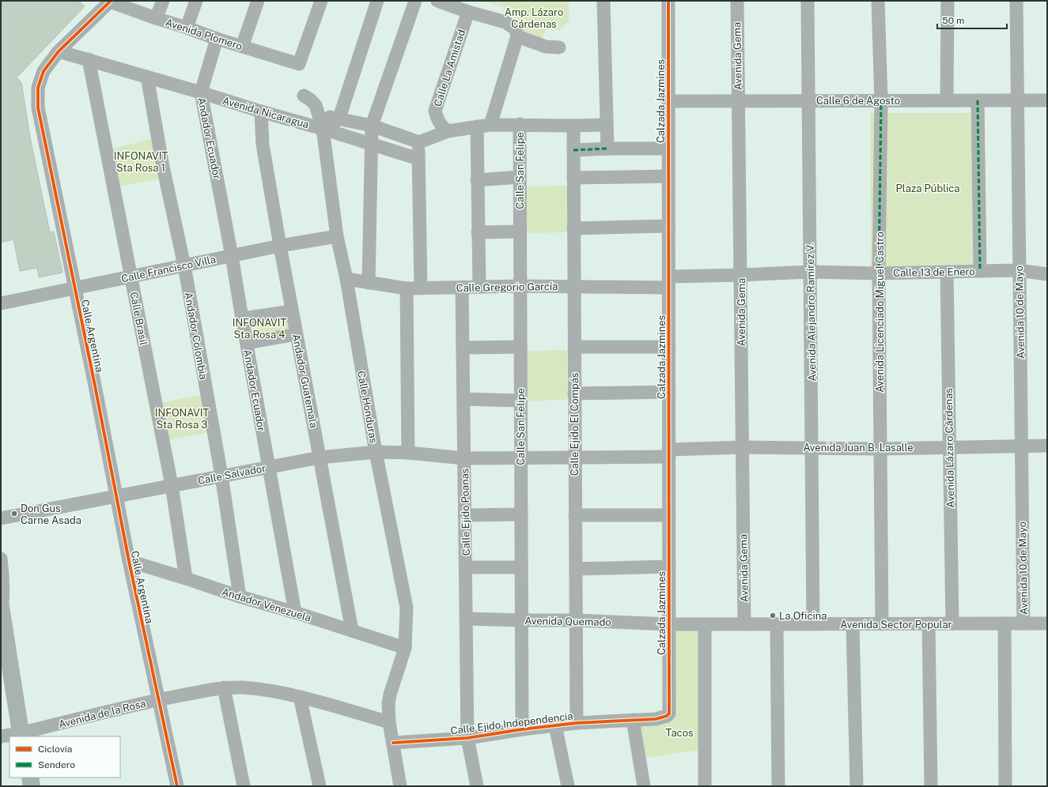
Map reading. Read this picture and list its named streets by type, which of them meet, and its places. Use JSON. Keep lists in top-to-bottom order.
{
  "streets": {
    "street": [
      "Avenida Plomero",
      "Avenida Gema",
      "Calle La Amistad",
      "Calle 6 de Agosto",
      "Calzada Jazmines",
      "Avenida Nicaragua",
      "Andador Ecuador",
      "Calle San Felipe",
      "Calle Francisco Villa",
      "Calle 13 de Enero",
      "Calle Gregorio García",
      "Avenida Alejandro Ramírez V.",
      "Avenida Licenciado Miguel Castro",
      "Avenida 10 de Mayo",
      "Calle Brasil",
      "Calle Argentina",
      "Andador Colombia",
      "Andador Guatemala",
      "Calle Honduras",
      "Calle Ejido El Compás",
      "Avenida Juan B. Lasalle",
      "Avenida Lázaro Cárdenas",
      "Calle Salvador",
      "Calle Ejido Poanas",
      "Andador Venezuela",
      "Avenida Quemado",
      "Avenida Sector Popular",
      "Avenida de la Rosa",
      "Calle Ejido Independencia"
    ]
  },
  "crossings": [
    ["Avenida Plomero", "Andador Ecuador"],
    ["Avenida Plomero", "Calle Argentina"],
    ["Avenida Gema", "Calle 6 de Agosto"],
    ["Avenida Gema", "Calle 13 de Enero"],
    ["Avenida Gema", "Avenida Juan B. Lasalle"],
    ["Avenida Gema", "Avenida Sector Popular"],
    ["Calle 6 de Agosto", "Calzada Jazmines"],
    ["Calle 6 de Agosto", "Avenida Alejandro Ramírez V."],
    ["Calle 6 de Agosto", "Avenida Licenciado Miguel Castro"],
    ["Calle 6 de Agosto", "Avenida 10 de Mayo"],
    ["Calzada Jazmines", "Calle 13 de Enero"],
    ["Calzada Jazmines", "Calle Gregorio García"],
    ["Calzada Jazmines", "Avenida Juan B. Lasalle"],
    ["Calzada Jazmines", "Avenida Quemado"],
    ["Calzada Jazmines", "Avenida Sector Popular"],
    ["Calzada Jazmines", "Calle Ejido Independencia"],
    ["Avenida Nicaragua", "Andador Ecuador"],
    ["Avenida Nicaragua", "Calle Brasil"],
    ["Avenida Nicaragua", "Calle Argentina"],
    ["Avenida Nicaragua", "Andador Colombia"],
    ["Avenida Nicaragua", "Andador Guatemala"],
    ["Avenida Nicaragua", "Calle Honduras"],
    ["Andador Ecuador", "Calle Francisco Villa"],
    ["Andador Ecuador", "Calle Salvador"],
    ["Andador Ecuador", "Andador Venezuela"],
    ["Calle San Felipe", "Calle Gregorio García"],
    ["Calle San Felipe", "Calle Salvador"],
    ["Calle San Felipe", "Avenida Quemado"],
    ["Calle San Felipe", "Calle Ejido Independencia"],
    ["Calle Francisco Villa", "Calle Brasil"],
    ["Calle Francisco Villa", "Calle Argentina"],
    ["Calle Francisco Villa", "Andador Colombia"],
    ["Calle Francisco Villa", "Andador Guatemala"],
    ["Calle Francisco Villa", "Calle Honduras"],
    ["Calle 13 de Enero", "Calle Gregorio García"],
    ["Calle 13 de Enero", "Avenida Alejandro Ramírez V."],
    ["Calle 13 de Enero", "Avenida Licenciado Miguel Castro"],
    ["Calle 13 de Enero", "Avenida 10 de Mayo"],
    ["Calle 13 de Enero", "Avenida Lázaro Cárdenas"],
    ["Calle Gregorio García", "Calle Honduras"],
    ["Calle Gregorio García", "Calle Ejido El Compás"],
    ["Calle Gregorio García", "Calle Ejido Poanas"],
    ["Avenida Alejandro Ramírez V.", "Avenida Juan B. Lasalle"],
    ["Avenida Alejandro Ramírez V.", "Avenida Sector Popular"],
    ["Avenida Licenciado Miguel Castro", "Avenida Juan B. Lasalle"],
    ["Avenida Licenciado Miguel Castro", "Avenida Sector Popular"],
    ["Avenida 10 de Mayo", "Avenida Juan B. Lasalle"],
    ["Avenida 10 de Mayo", "Avenida Sector Popular"],
    ["Calle Brasil", "Calle Salvador"],
    ["Calle Brasil", "Andador Venezuela"],
    ["Calle Argentina", "Calle Salvador"],
    ["Calle Argentina", "Andador Venezuela"],
    ["Calle Argentina", "Avenida de la Rosa"],
    ["Andador Colombia", "Calle Salvador"],
    ["Andador Colombia", "Andador Venezuela"],
    ["Andador Guatemala", "Calle Salvador"],
    ["Andador Guatemala", "Andador Venezuela"],
    ["Calle Honduras", "Calle Salvador"],
    ["Calle Honduras", "Andador Venezuela"],
    ["Calle Honduras", "Avenida de la Rosa"],
    ["Calle Honduras", "Calle Ejido Independencia"],
    ["Calle Ejido El Compás", "Avenida Juan B. Lasalle"],
    ["Calle Ejido El Compás", "Calle Salvador"],
    ["Calle Ejido El Compás", "Avenida Quemado"],
    ["Calle Ejido El Compás", "Calle Ejido Independencia"],
    ["Avenida Juan B. Lasalle", "Avenida Lázaro Cárdenas"],
    ["Avenida Juan B. Lasalle", "Calle Salvador"],
    ["Avenida Lázaro Cárdenas", "Avenida Sector Popular"],
    ["Calle Salvador", "Calle Ejido Poanas"],
    ["Calle Ejido Poanas", "Avenida Quemado"],
    ["Calle Ejido Poanas", "Calle Ejido Independencia"],
    ["Avenida Quemado", "Avenida Sector Popular"]
  ],
  "parks": [
    "Amp. Lázaro Cárdenas",
    "INFONAVIT Sta Rosa 1",
    "Plaza Pública",
    "INFONAVIT Sta Rosa 4",
    "INFONAVIT Sta Rosa 3",
    "Tacos"
  ],
  "places": ["Don Gus Carne Asada", "La Oficina"],
  "legend": ["Ciclovía", "Sendero"],
  "scale_bar": "50 m"
}
